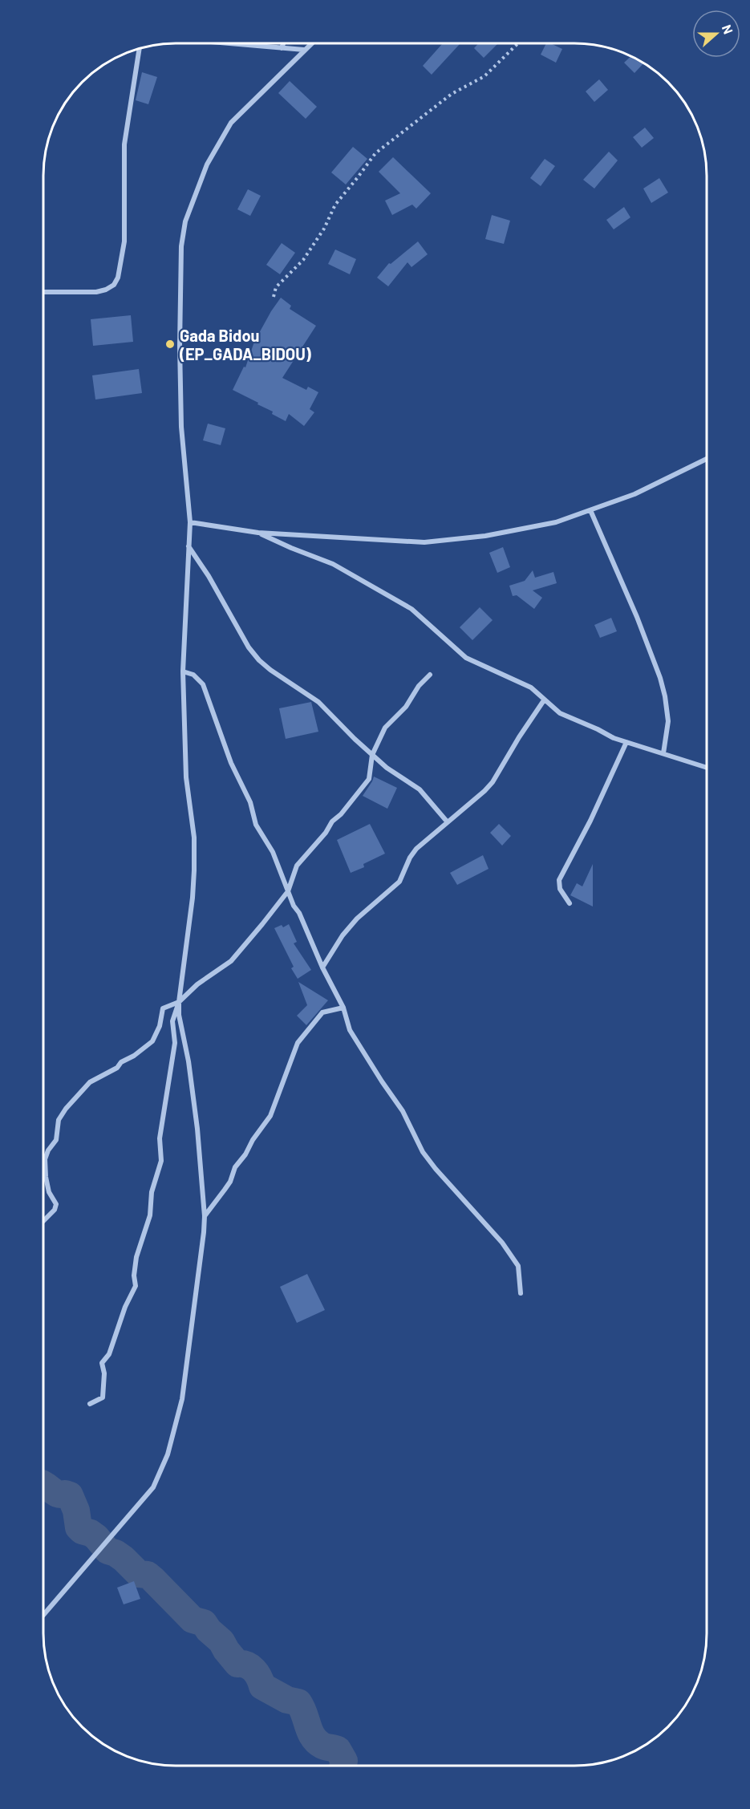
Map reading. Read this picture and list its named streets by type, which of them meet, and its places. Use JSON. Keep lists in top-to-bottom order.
{
  "places": ["Gada Bidou (EP_GADA_BIDOU)"],
  "north": "right"
}
